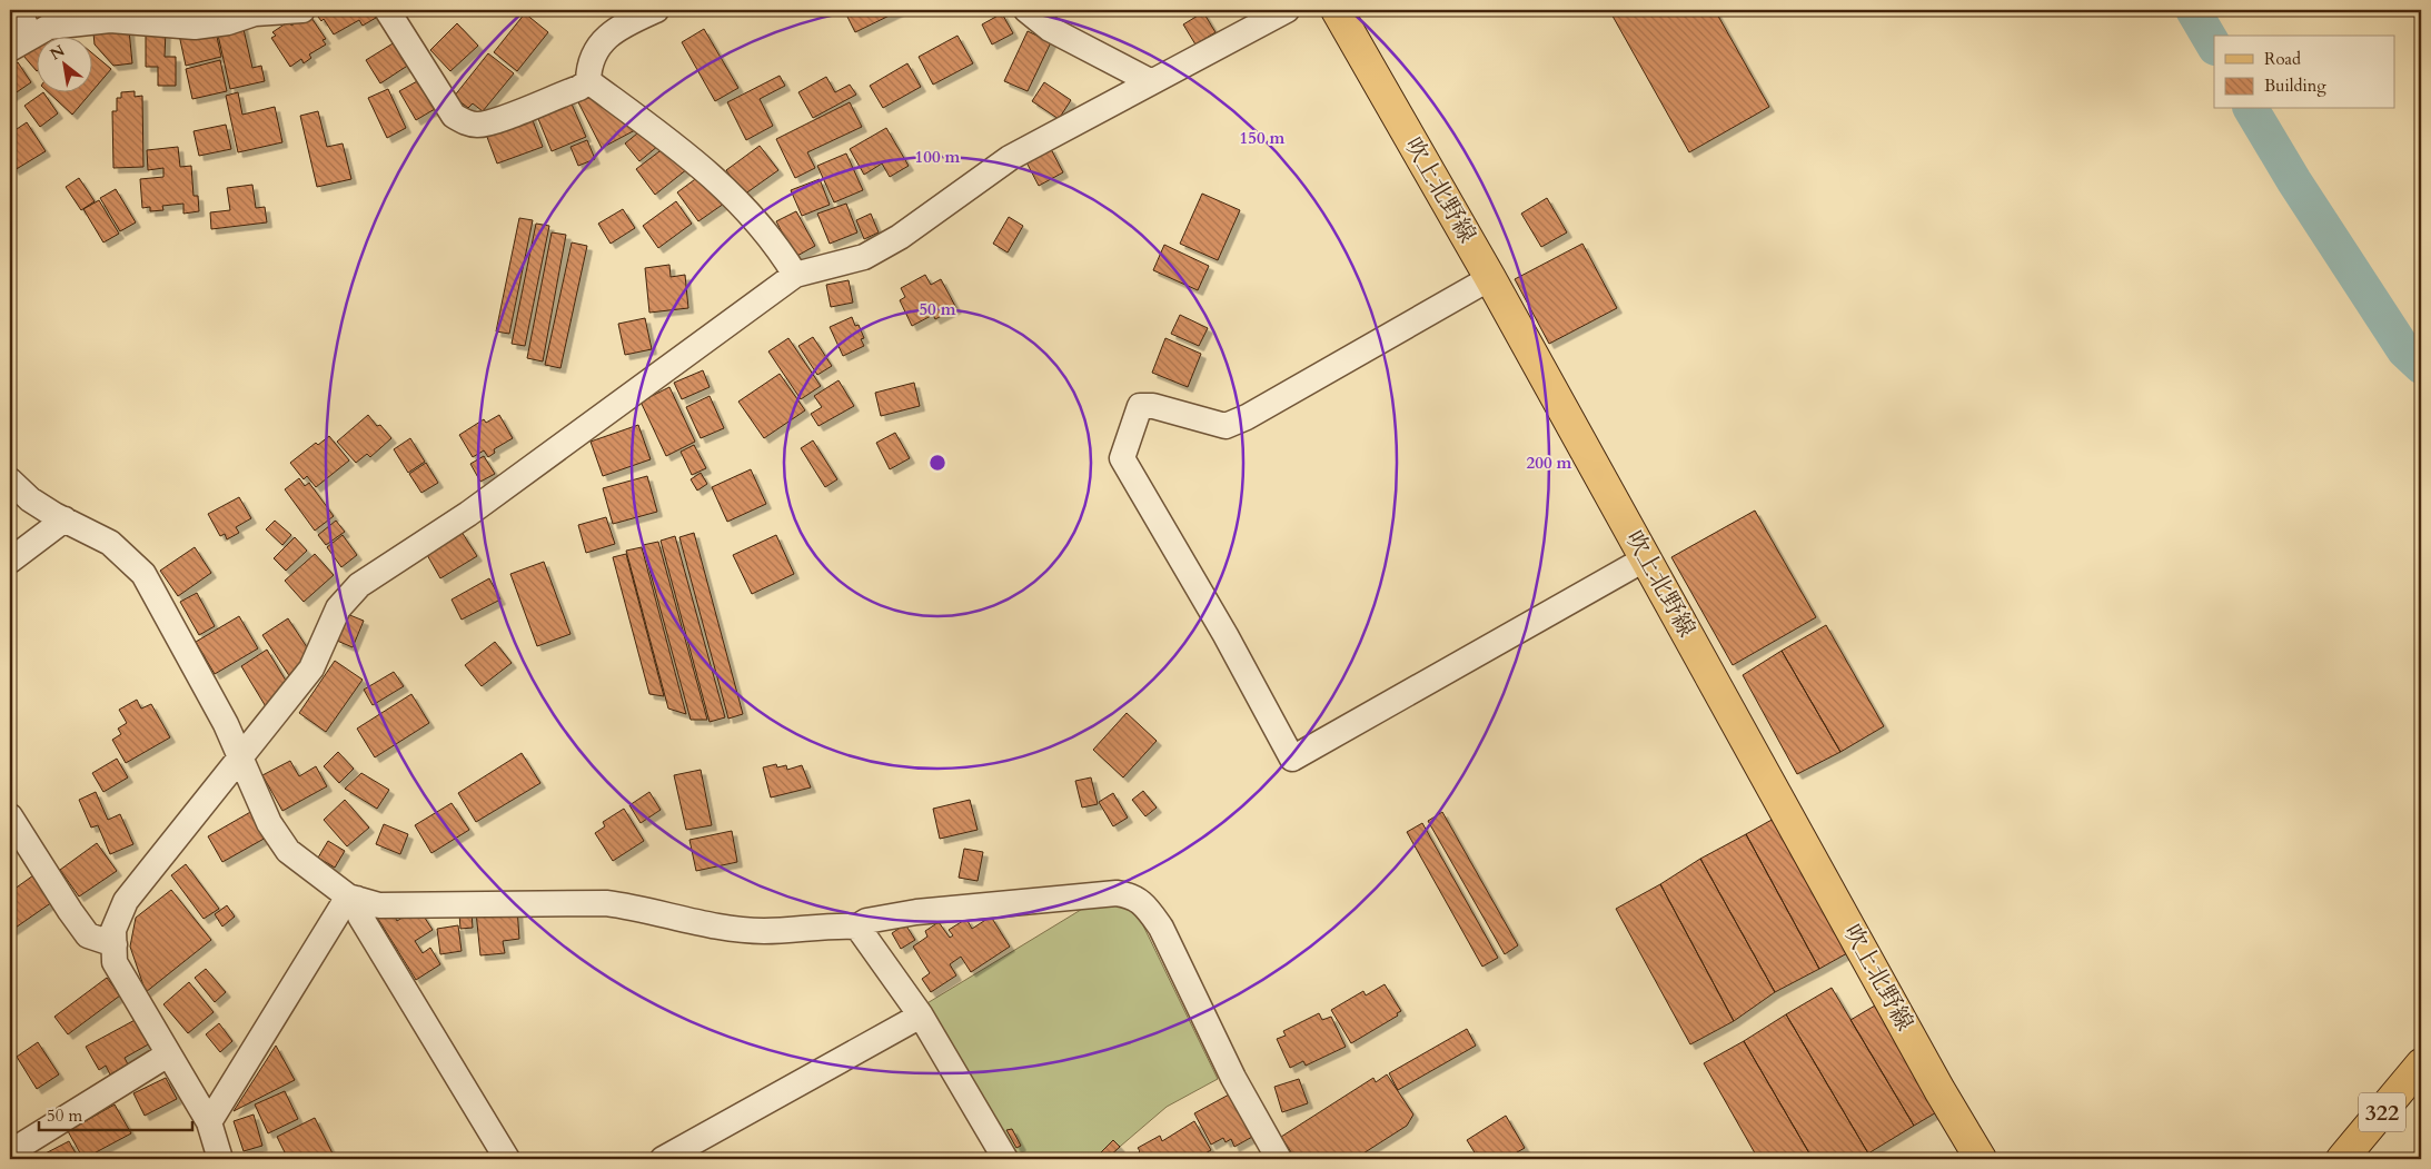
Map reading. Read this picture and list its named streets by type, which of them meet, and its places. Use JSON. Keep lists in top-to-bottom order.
{
  "streets": {
    "main road": ["吹上北野線", "322"]
  },
  "legend": ["Road", "Building"],
  "scale_bar": "50 m",
  "north": "top left",
  "rings": [
    "150 m",
    "100 m",
    "50 m",
    "200 m"
  ]
}
